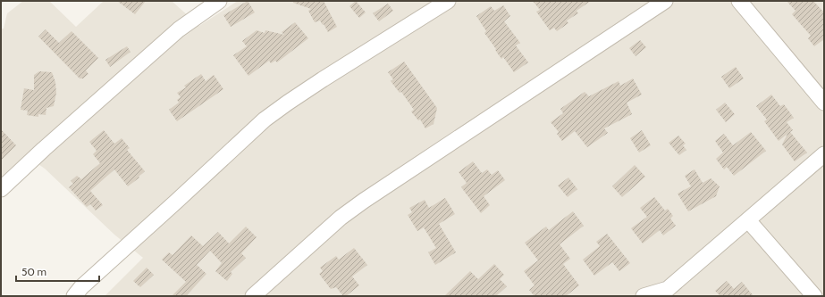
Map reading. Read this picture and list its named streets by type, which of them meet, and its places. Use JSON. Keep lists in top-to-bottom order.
{
  "scale_bar": "50 m"
}
